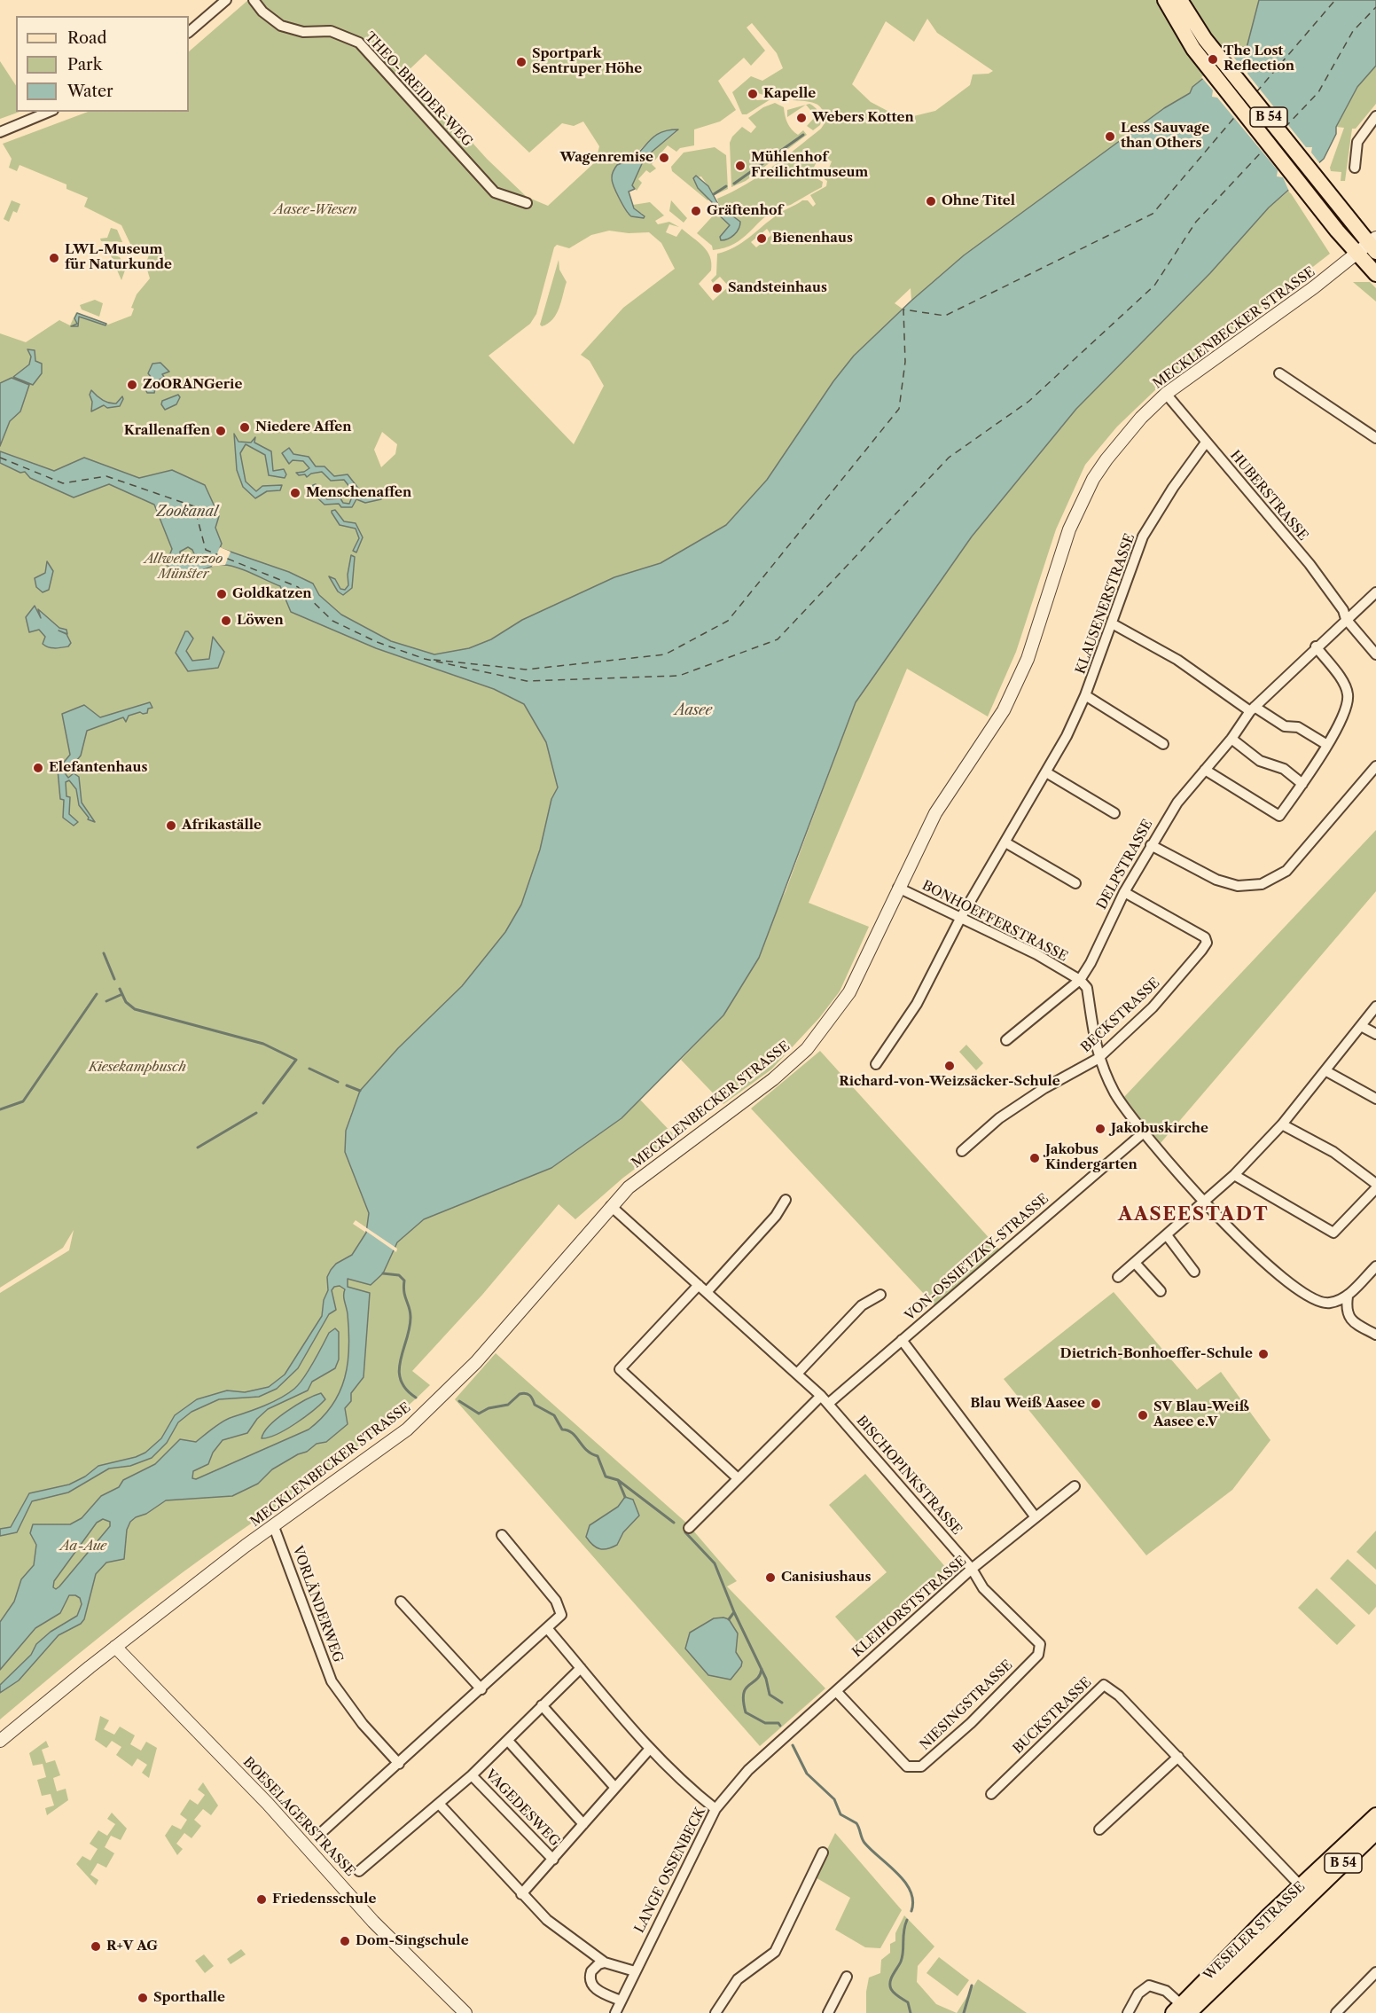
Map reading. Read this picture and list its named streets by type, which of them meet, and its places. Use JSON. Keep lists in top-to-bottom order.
{
  "streets": {
    "main road": ["B 54", "WESELER STRASSE"],
    "street": [
      "THEO-BREIDER-WEG",
      "MECKLENBECKER STRASSE",
      "HUBERSTRASSE",
      "KLAUSENERSTRASSE",
      "DELPSTRASSE",
      "BONHOEFFERSTRASSE",
      "BECKSTRASSE",
      "VON-OSSIETZKY-STRASSE",
      "BISCHOPINKSTRASSE",
      "VORLÄNDERWEG",
      "KLEIHORSTSTRASSE",
      "NIESINGSTRASSE",
      "BUCKSTRASSE",
      "VAGEDESWEG",
      "BOESELAGERSTRASSE",
      "LANGE OSSENBECK"
    ]
  },
  "crossings": [
    ["B 54", "MECKLENBECKER STRASSE"],
    ["MECKLENBECKER STRASSE", "HUBERSTRASSE"],
    ["MECKLENBECKER STRASSE", "BONHOEFFERSTRASSE"],
    ["MECKLENBECKER STRASSE", "BISCHOPINKSTRASSE"],
    ["MECKLENBECKER STRASSE", "VORLÄNDERWEG"],
    ["MECKLENBECKER STRASSE", "BOESELAGERSTRASSE"],
    ["HUBERSTRASSE", "KLAUSENERSTRASSE"],
    ["HUBERSTRASSE", "DELPSTRASSE"],
    ["KLAUSENERSTRASSE", "BONHOEFFERSTRASSE"],
    ["DELPSTRASSE", "BONHOEFFERSTRASSE"],
    ["DELPSTRASSE", "BECKSTRASSE"],
    ["VON-OSSIETZKY-STRASSE", "BISCHOPINKSTRASSE"],
    ["BISCHOPINKSTRASSE", "KLEIHORSTSTRASSE"],
    ["BISCHOPINKSTRASSE", "NIESINGSTRASSE"],
    ["KLEIHORSTSTRASSE", "NIESINGSTRASSE"],
    ["KLEIHORSTSTRASSE", "LANGE OSSENBECK"],
    ["BUCKSTRASSE", "WESELER STRASSE"],
    ["VAGEDESWEG", "BOESELAGERSTRASSE"]
  ],
  "districts": ["AASEESTADT"],
  "water": ["Zookanal", "Aasee"],
  "parks": [
    "Aasee-Wiesen",
    "Allwetterzoo Münster",
    "Kiesekampbusch",
    "Aa-Aue"
  ],
  "places": [
    "The Lost Reflection",
    "Sportpark Sentruper Höhe",
    "Kapelle",
    "Webers Kotten",
    "Less Sauvage than Others",
    "Wagenremise",
    "Mühlenhof Freilichtmuseum",
    "Ohne Titel",
    "Gräftenhof",
    "Bienenhaus",
    "LWL-Museum für Naturkunde",
    "Sandsteinhaus",
    "ZoORANGerie",
    "Niedere Affen",
    "Krallenaffen",
    "Menschenaffen",
    "Goldkatzen",
    "Löwen",
    "Elefantenhaus",
    "Afrikaställe",
    "Richard-von-Weizsäcker-Schule",
    "Jakobuskirche",
    "Jakobus Kindergarten",
    "Dietrich-Bonhoeffer-Schule",
    "Blau Weiß Aasee",
    "SV Blau-Weiß Aasee e.V",
    "Canisiushaus",
    "Friedensschule",
    "Dom-Singschule",
    "R+V AG",
    "Sporthalle"
  ],
  "legend": ["Road", "Park", "Water"]
}
